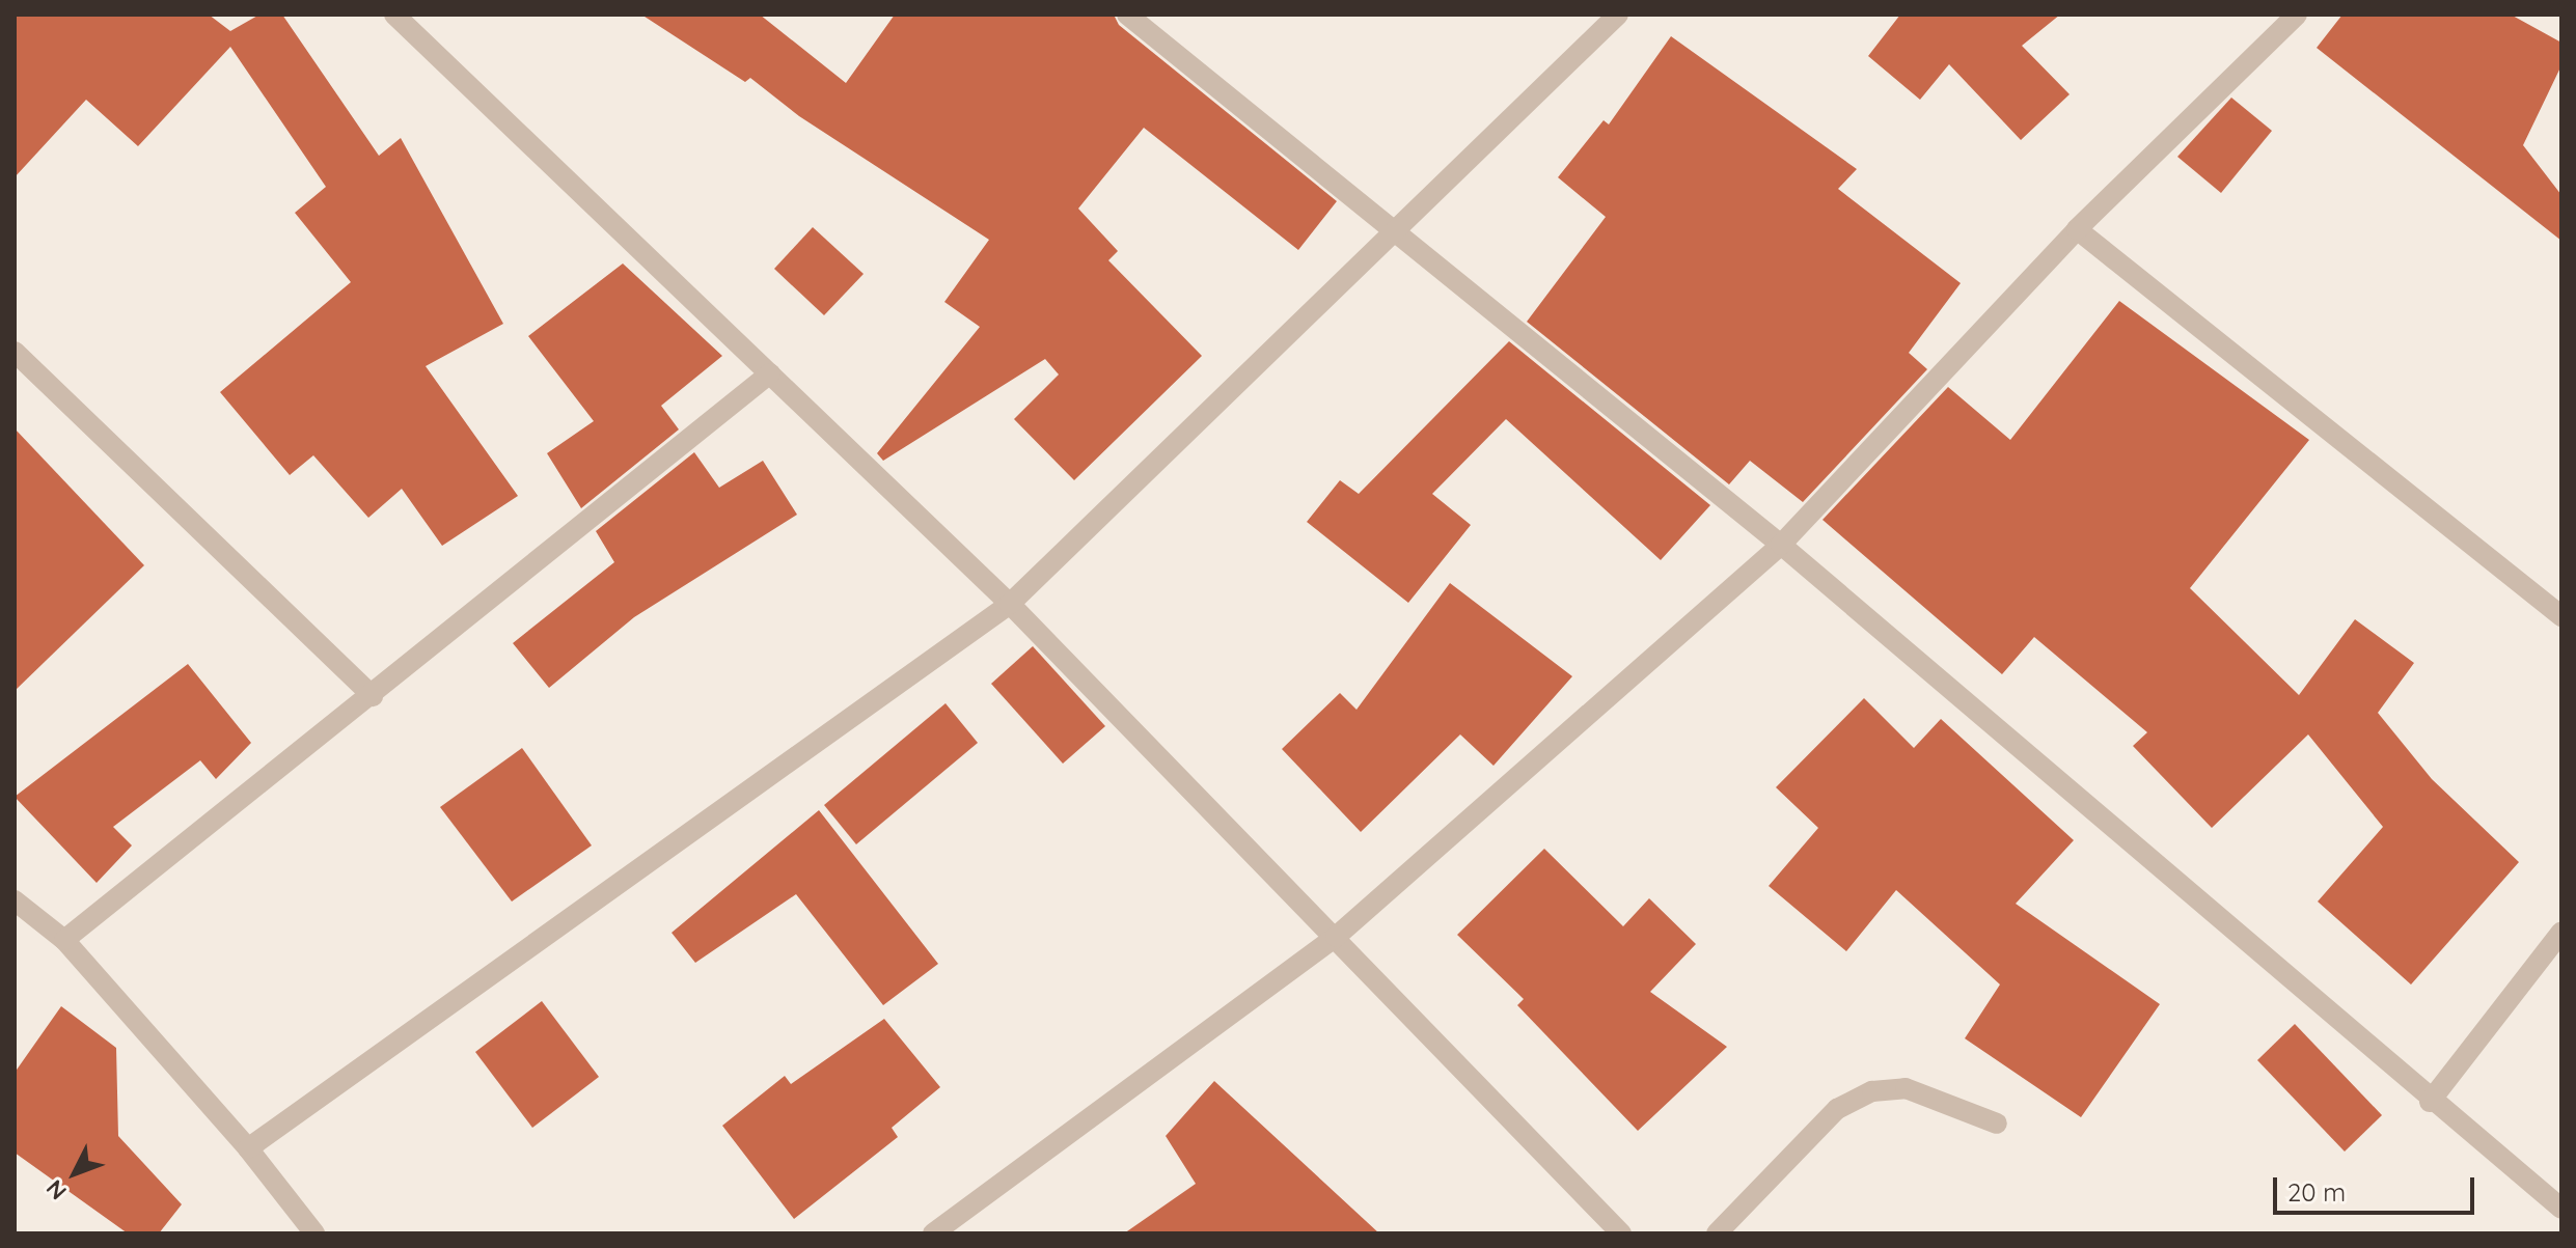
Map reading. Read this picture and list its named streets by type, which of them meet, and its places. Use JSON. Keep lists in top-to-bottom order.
{
  "scale_bar": "20 m",
  "north": "bottom left"
}
